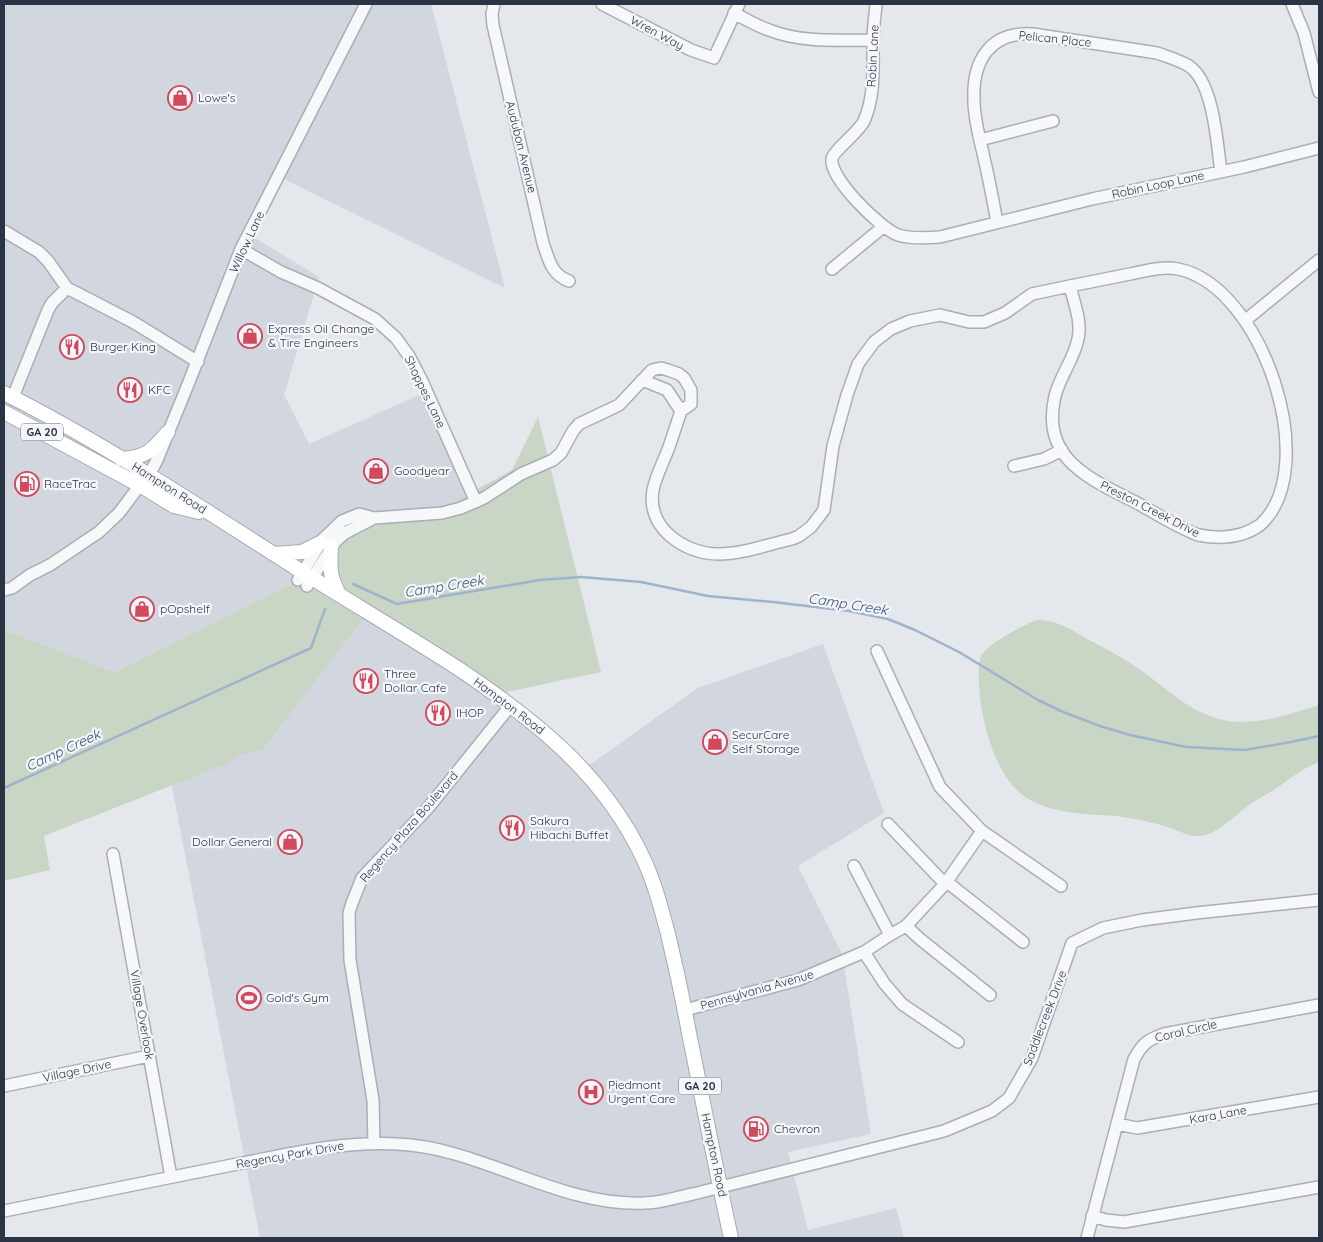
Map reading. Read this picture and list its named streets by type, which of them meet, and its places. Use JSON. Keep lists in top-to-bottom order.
{
  "streets": {
    "main road": ["GA 20", "Hampton Road"],
    "street": [
      "Wren Way",
      "Pelican Place",
      "Robin Lane",
      "Audubon Avenue",
      "Robin Loop Lane",
      "Willow Lane",
      "Shoppes Lane",
      "Preston Creek Drive",
      "Regency Plaza Boulevard",
      "Pennsylvania Avenue",
      "Village Overlook",
      "Saddlecreek Drive",
      "Coral Circle",
      "Village Drive",
      "Kara Lane",
      "Regency Park Drive"
    ]
  },
  "crossings": [
    ["Pelican Place", "Robin Lane"],
    ["Pelican Place", "Robin Loop Lane"],
    ["Robin Lane", "Robin Loop Lane"],
    ["Willow Lane", "Shoppes Lane"],
    ["Willow Lane", "Hampton Road"],
    ["Shoppes Lane", "Preston Creek Drive"],
    ["Hampton Road", "Preston Creek Drive"],
    ["Hampton Road", "Regency Plaza Boulevard"],
    ["Hampton Road", "Pennsylvania Avenue"],
    ["Hampton Road", "Saddlecreek Drive"],
    ["Hampton Road", "Regency Park Drive"],
    ["Regency Plaza Boulevard", "Regency Park Drive"],
    ["Village Overlook", "Village Drive"],
    ["Village Overlook", "Regency Park Drive"],
    ["Saddlecreek Drive", "Regency Park Drive"],
    ["Coral Circle", "Kara Lane"]
  ],
  "water": ["Camp Creek"],
  "places": {
    "shop": [
      "Lowe's",
      "Express Oil Change & Tire Engineers",
      "Goodyear",
      "pOpshelf",
      "SecurCare Self Storage",
      "Dollar General"
    ],
    "restaurant": [
      "Burger King",
      "KFC",
      "Three Dollar Cafe",
      "IHOP",
      "Sakura Hibachi Buffet"
    ],
    "fuel station": ["RaceTrac", "Chevron"],
    "sports": ["Gold's Gym"],
    "hospital": ["Piedmont Urgent Care"]
  }
}
